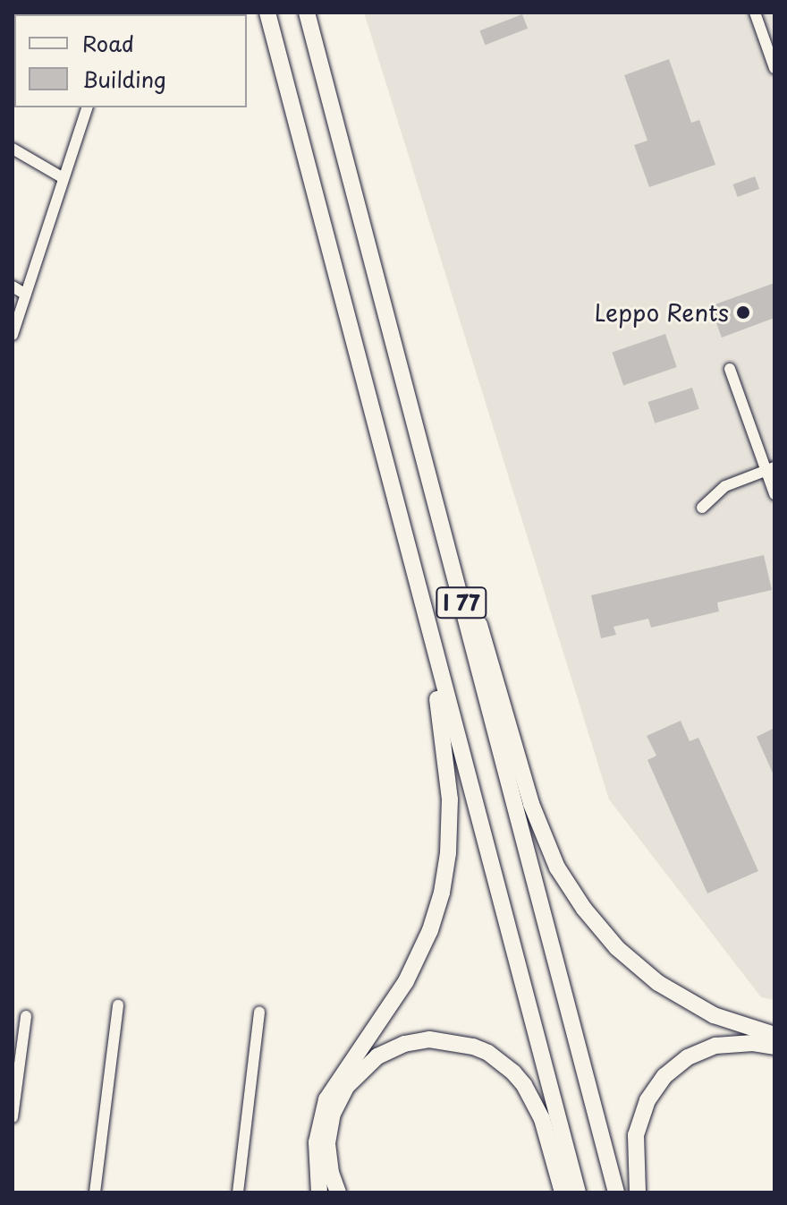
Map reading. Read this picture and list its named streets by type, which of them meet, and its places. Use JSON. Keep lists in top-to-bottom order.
{
  "streets": {
    "highway": ["I 77"]
  },
  "places": ["Leppo Rents"],
  "legend": ["Road", "Building"]
}
